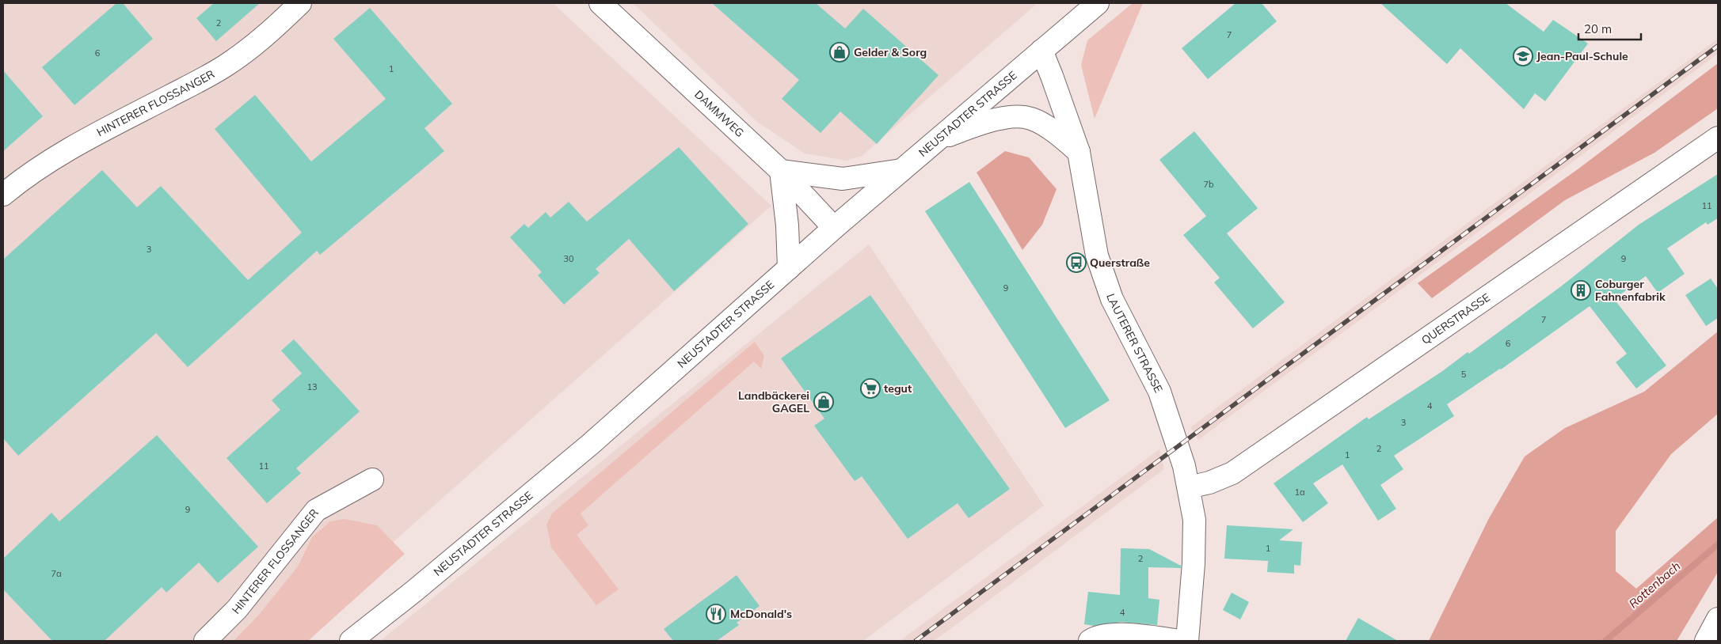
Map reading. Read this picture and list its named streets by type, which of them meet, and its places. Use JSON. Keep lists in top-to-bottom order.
{
  "streets": {
    "street": [
      "HINTERER FLOSSANGER",
      "DAMMWEG",
      "NEUSTADTER STRASSE",
      "QUERSTRASSE",
      "LAUTERER STRASSE"
    ]
  },
  "crossings": [
    ["DAMMWEG", "NEUSTADTER STRASSE"],
    ["NEUSTADTER STRASSE", "LAUTERER STRASSE"],
    ["QUERSTRASSE", "LAUTERER STRASSE"]
  ],
  "water": ["Rottenbach"],
  "places": {
    "shop": ["Gelder & Sorg", "Landbäckerei GAGEL"],
    "school or university": ["Jean-Paul-Schule"],
    "bus stop": ["Querstraße"],
    "building": ["Coburger Fahnenfabrik"],
    "supermarket": ["tegut"],
    "restaurant": ["McDonald's"]
  },
  "house_numbers": [
    "2",
    "7",
    "6",
    "1",
    "7b",
    "11",
    "3",
    "30",
    "9",
    "9",
    "7",
    "6",
    "5",
    "13",
    "4",
    "3",
    "2",
    "1",
    "11",
    "1a",
    "9",
    "1",
    "2",
    "7a",
    "4"
  ],
  "scale_bar": "20 m"
}
